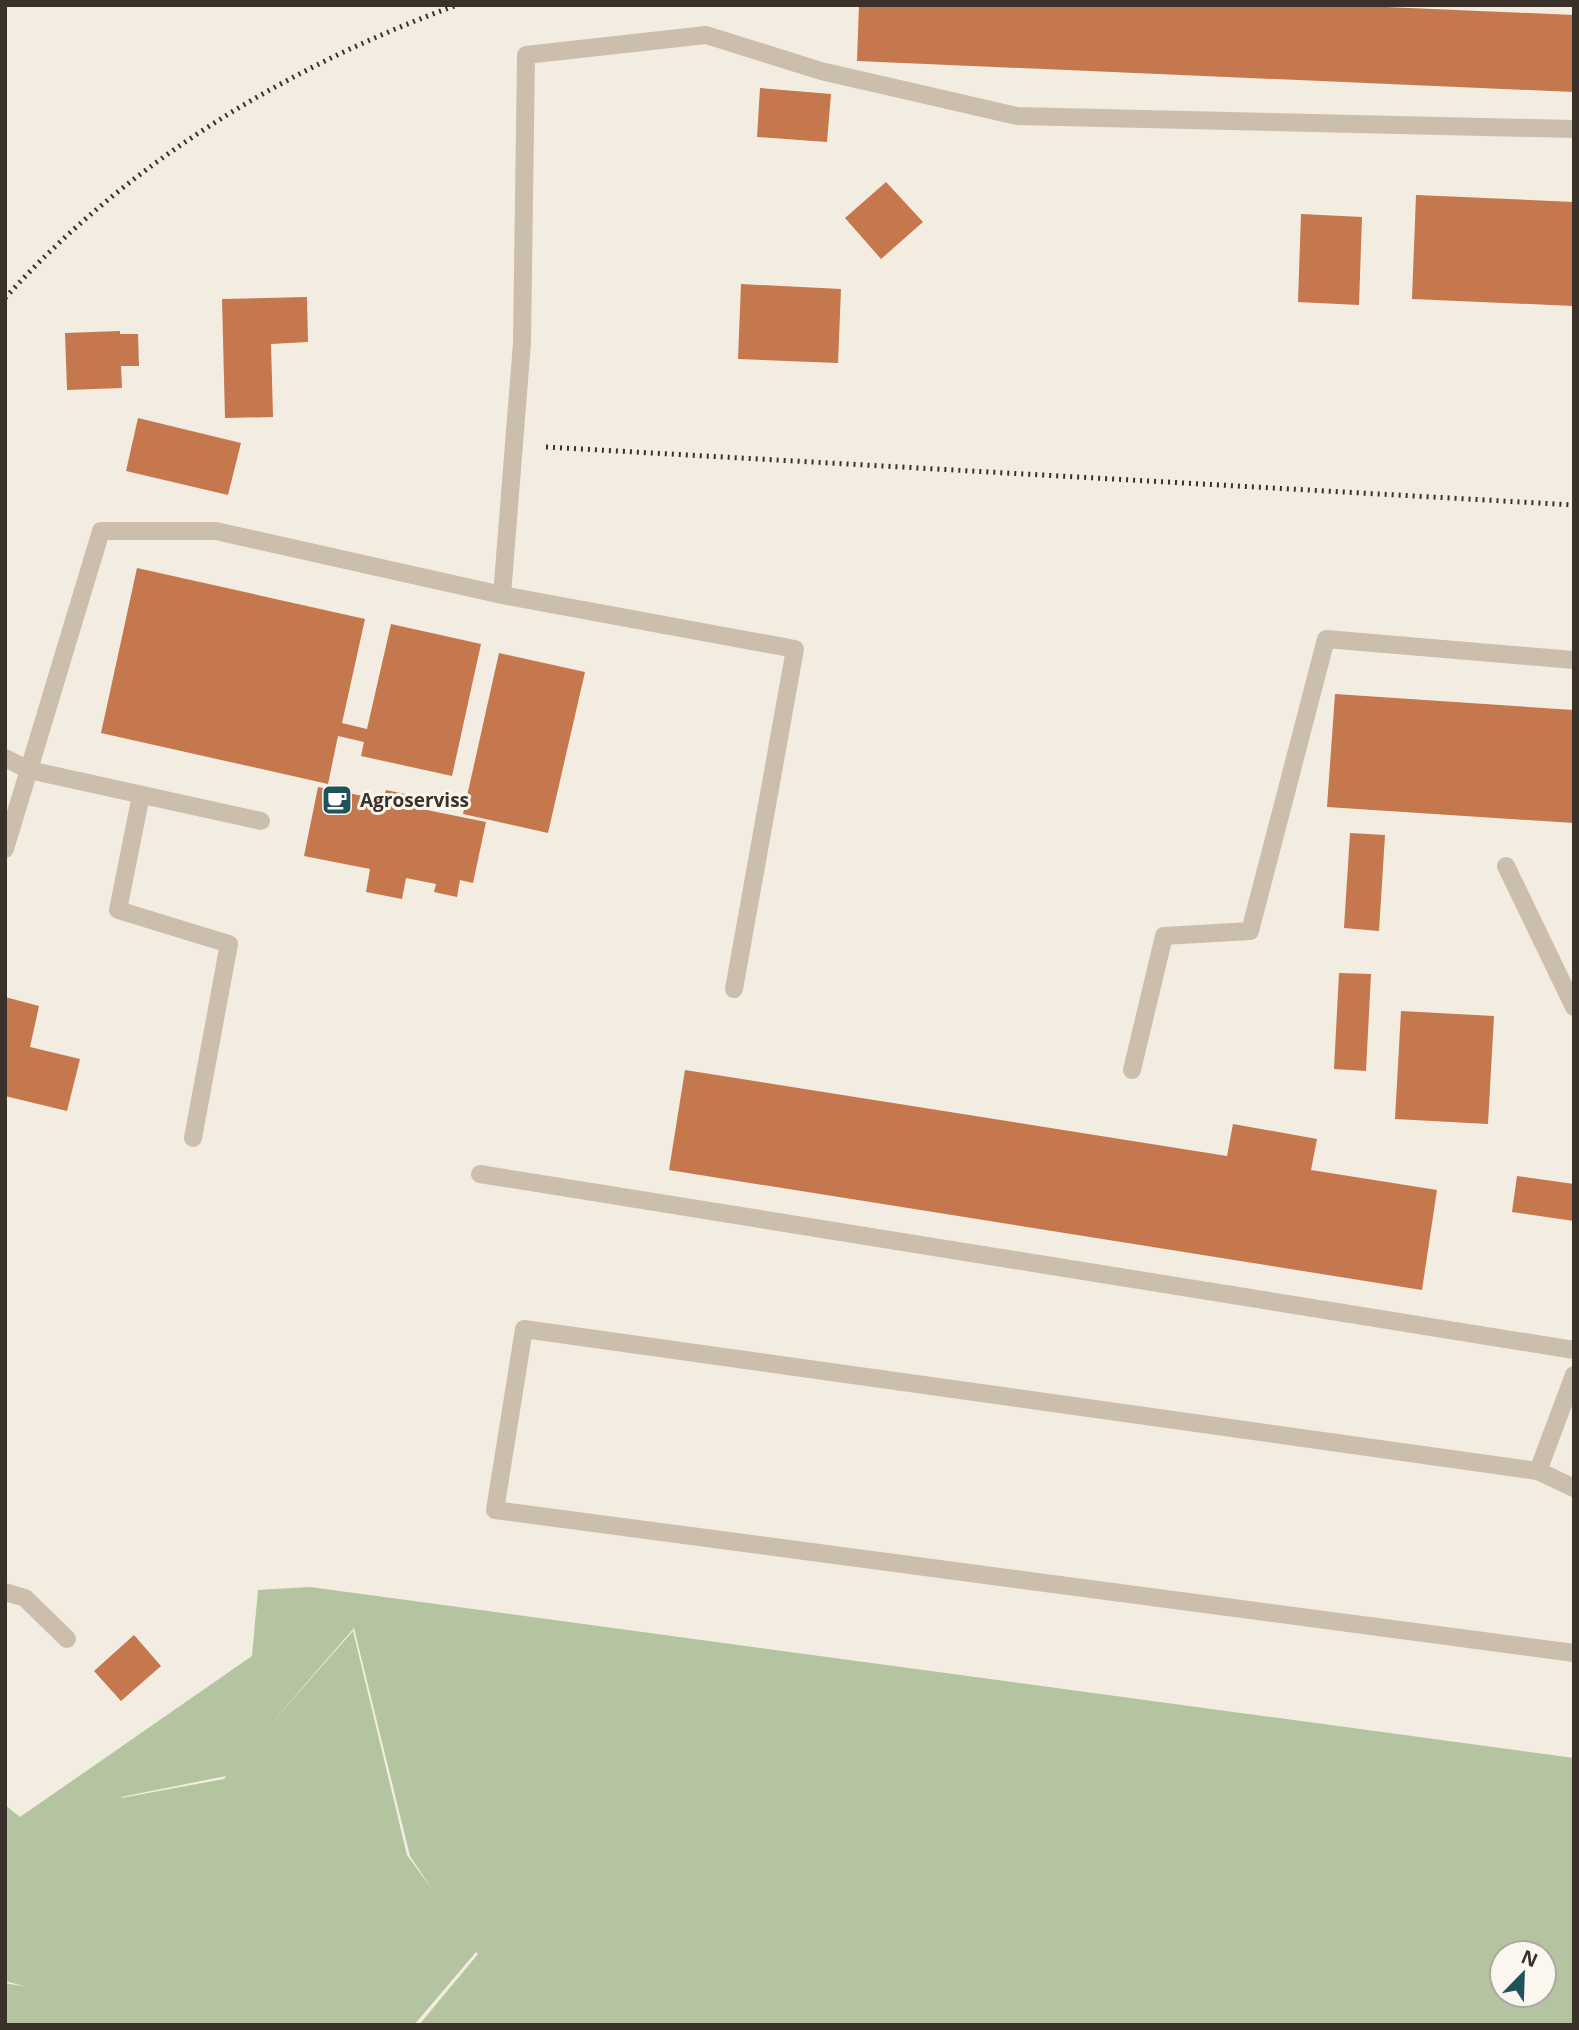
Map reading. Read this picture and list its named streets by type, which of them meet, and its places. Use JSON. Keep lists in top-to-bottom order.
{
  "places": {
    "cafe": ["Agroserviss"]
  },
  "north": "top right"
}
